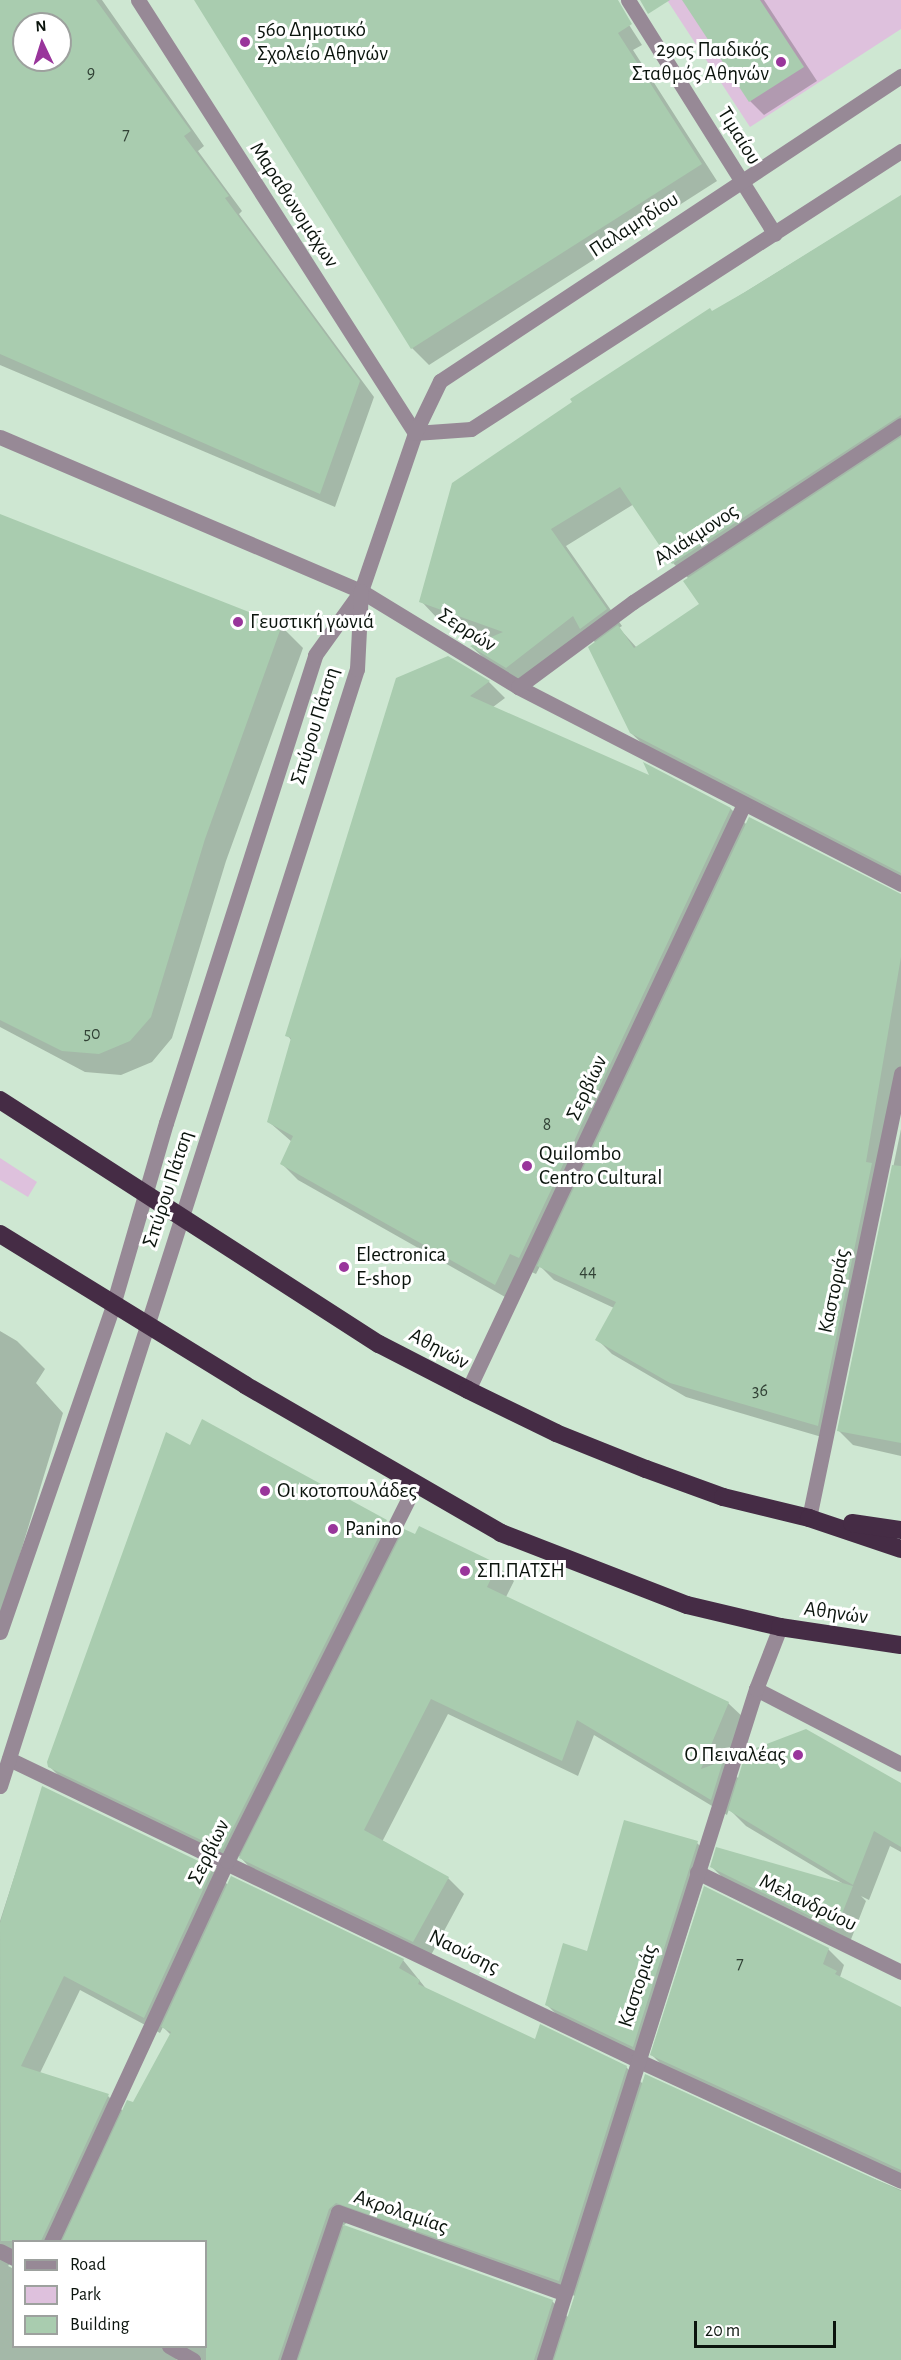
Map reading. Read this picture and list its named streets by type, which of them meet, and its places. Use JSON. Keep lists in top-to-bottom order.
{
  "streets": {
    "highway": ["Αθηνών"],
    "street": [
      "Τιμαίου",
      "Μαραθωνομάχων",
      "Παλαμηδίου",
      "Αλιάκμονος",
      "Σερρών",
      "Σπύρου Πάτση",
      "Σερβίων",
      "Καστοριάς",
      "Μελανδρύου",
      "Ναούσης",
      "Ακρολαμίας"
    ]
  },
  "crossings": [
    ["Τιμαίου", "Παλαμηδίου"],
    ["Μαραθωνομάχων", "Παλαμηδίου"],
    ["Παλαμηδίου", "Σερρών"],
    ["Παλαμηδίου", "Σπύρου Πάτση"],
    ["Αλιάκμονος", "Σερρών"],
    ["Σερρών", "Σπύρου Πάτση"],
    ["Σερρών", "Σερβίων"],
    ["Σπύρου Πάτση", "Αθηνών"],
    ["Σπύρου Πάτση", "Ναούσης"],
    ["Σερβίων", "Αθηνών"],
    ["Σερβίων", "Ναούσης"],
    ["Καστοριάς", "Αθηνών"],
    ["Καστοριάς", "Μελανδρύου"],
    ["Καστοριάς", "Ναούσης"],
    ["Καστοριάς", "Ακρολαμίας"]
  ],
  "places": [
    "56ο Δημοτικό Σχολείο Αθηνών",
    "29ος Παιδικός Σταθμός Αθηνών",
    "Γευστική γωνιά",
    "Quilombo Centro Cultural",
    "Electronica E-shop",
    "Οι κοτοπουλάδες",
    "Panino",
    "ΣΠ.ΠΑΤΣΗ",
    "Ο Πειναλέας"
  ],
  "house_numbers": [
    "9",
    "7",
    "50",
    "8",
    "44",
    "36",
    "7"
  ],
  "legend": ["Road", "Park", "Building"],
  "scale_bar": "20 m",
  "north": "top"
}
